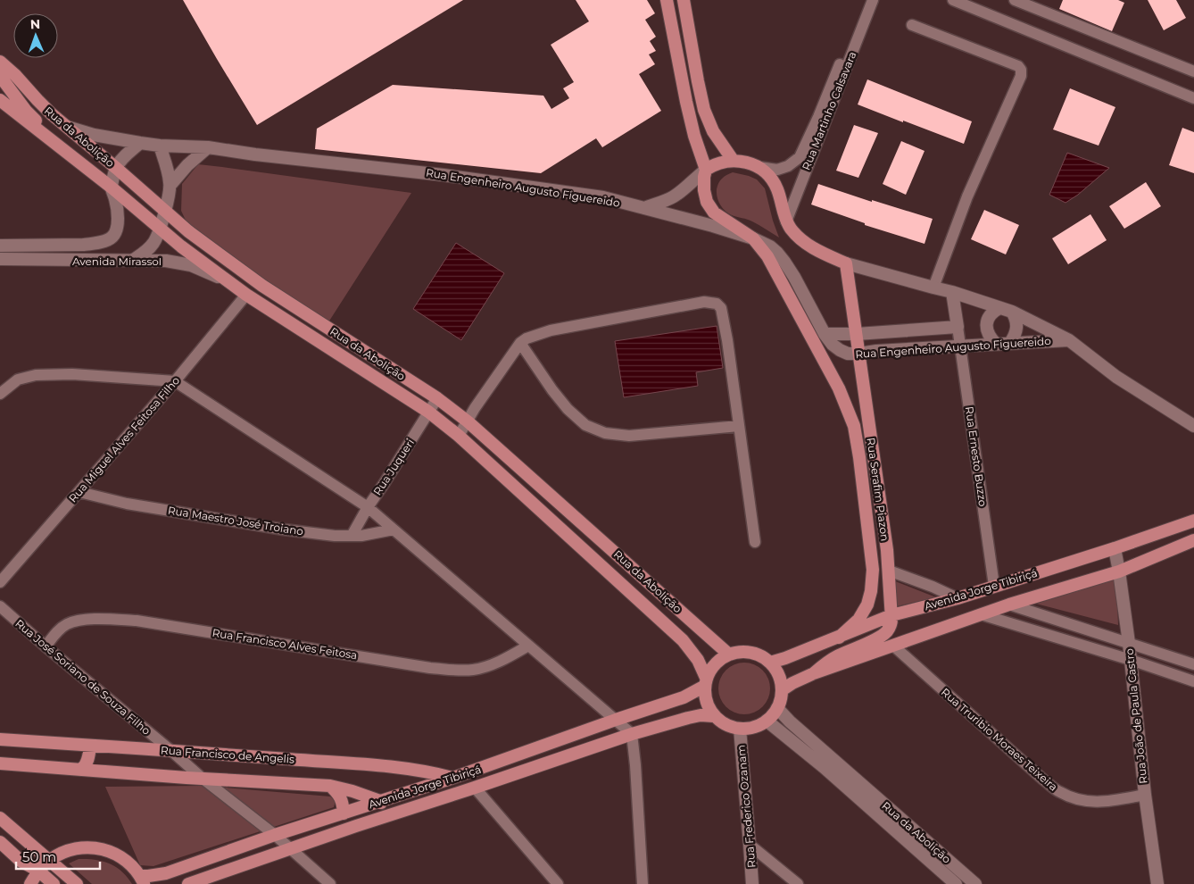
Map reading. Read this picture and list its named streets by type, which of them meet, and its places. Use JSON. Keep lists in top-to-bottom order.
{
  "streets": {
    "main road": [
      "Rua da Abolição",
      "Rua Engenheiro Augusto Figuereido",
      "Avenida Mirassol",
      "Rua Serafim Piazon",
      "Avenida Jorge Tibiriçá",
      "Rua João de Paula Castro",
      "Rua Francisco de Angelis",
      "Rua Frederico Ozanam"
    ],
    "street": [
      "Rua Martinho Calsavara",
      "Rua Miguel Alves Feitosa Filho",
      "Rua Ernesto Buzzo",
      "Rua Juqueri",
      "Rua Maestro José Troiano",
      "Rua Francisco Alves Feitosa",
      "Rua José Soriano de Souza Filho",
      "Rua Truribio Moraes Teixeira"
    ]
  },
  "crossings": [
    ["Rua da Abolição", "Rua Engenheiro Augusto Figuereido"],
    ["Rua da Abolição", "Avenida Mirassol"],
    ["Rua da Abolição", "Rua Miguel Alves Feitosa Filho"],
    ["Rua da Abolição", "Rua Juqueri"],
    ["Rua da Abolição", "Avenida Jorge Tibiriçá"],
    ["Rua da Abolição", "Rua Frederico Ozanam"],
    ["Rua Engenheiro Augusto Figuereido", "Avenida Mirassol"],
    ["Rua Engenheiro Augusto Figuereido", "Rua Ernesto Buzzo"],
    ["Rua Engenheiro Augusto Figuereido", "Rua Serafim Piazon"],
    ["Rua Miguel Alves Feitosa Filho", "Rua Maestro José Troiano"],
    ["Rua Ernesto Buzzo", "Avenida Jorge Tibiriçá"],
    ["Rua Juqueri", "Rua Maestro José Troiano"],
    ["Rua Serafim Piazon", "Avenida Jorge Tibiriçá"],
    ["Avenida Jorge Tibiriçá", "Rua José Soriano de Souza Filho"],
    ["Avenida Jorge Tibiriçá", "Rua João de Paula Castro"],
    ["Avenida Jorge Tibiriçá", "Rua Truribio Moraes Teixeira"],
    ["Avenida Jorge Tibiriçá", "Rua Francisco de Angelis"],
    ["Avenida Jorge Tibiriçá", "Rua Frederico Ozanam"],
    ["Rua Francisco Alves Feitosa", "Rua José Soriano de Souza Filho"],
    ["Rua José Soriano de Souza Filho", "Rua Francisco de Angelis"],
    ["Rua João de Paula Castro", "Rua Truribio Moraes Teixeira"]
  ],
  "scale_bar": "50 m",
  "north": "top"
}
